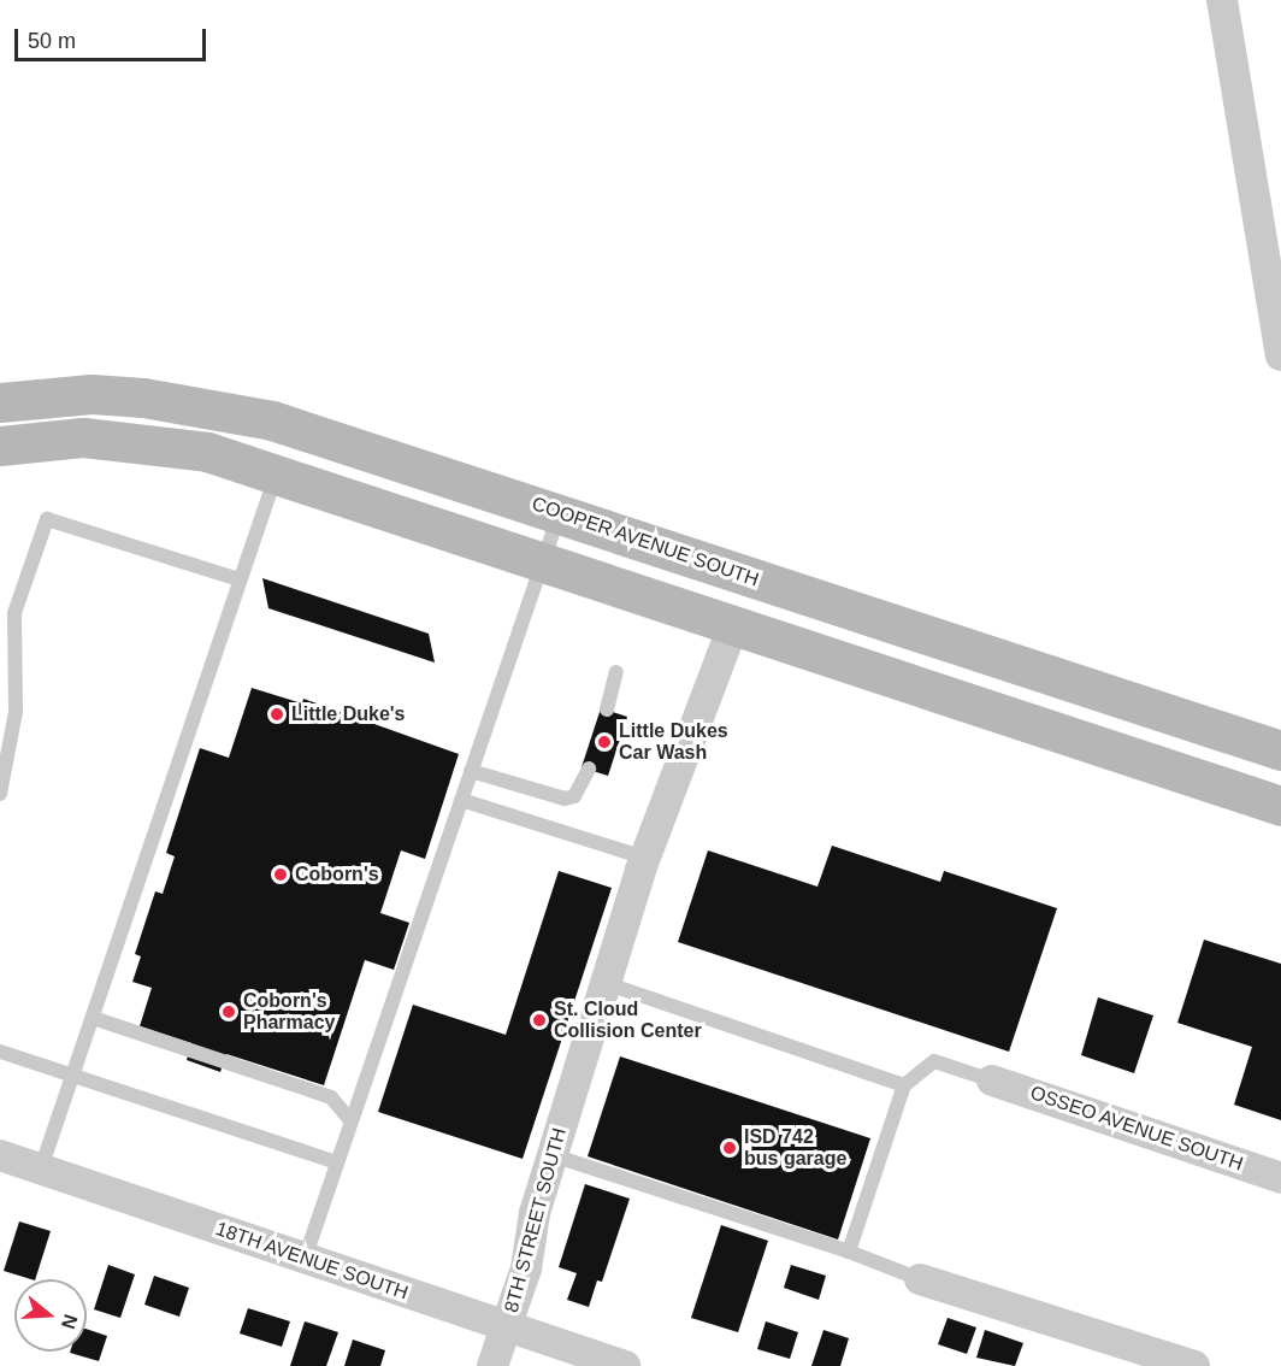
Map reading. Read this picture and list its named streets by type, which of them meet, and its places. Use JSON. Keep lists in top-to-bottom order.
{
  "streets": {
    "main road": ["COOPER AVENUE SOUTH"],
    "street": ["OSSEO AVENUE SOUTH", "8TH STREET SOUTH", "18TH AVENUE SOUTH"]
  },
  "crossings": [
    ["8TH STREET SOUTH", "18TH AVENUE SOUTH"]
  ],
  "places": [
    "Little Duke's",
    "Little Dukes Car Wash",
    "Coborn's",
    "Coborn's Pharmacy",
    "St. Cloud Collision Center",
    "ISD 742 bus garage"
  ],
  "scale_bar": "50 m",
  "north": "right"
}
